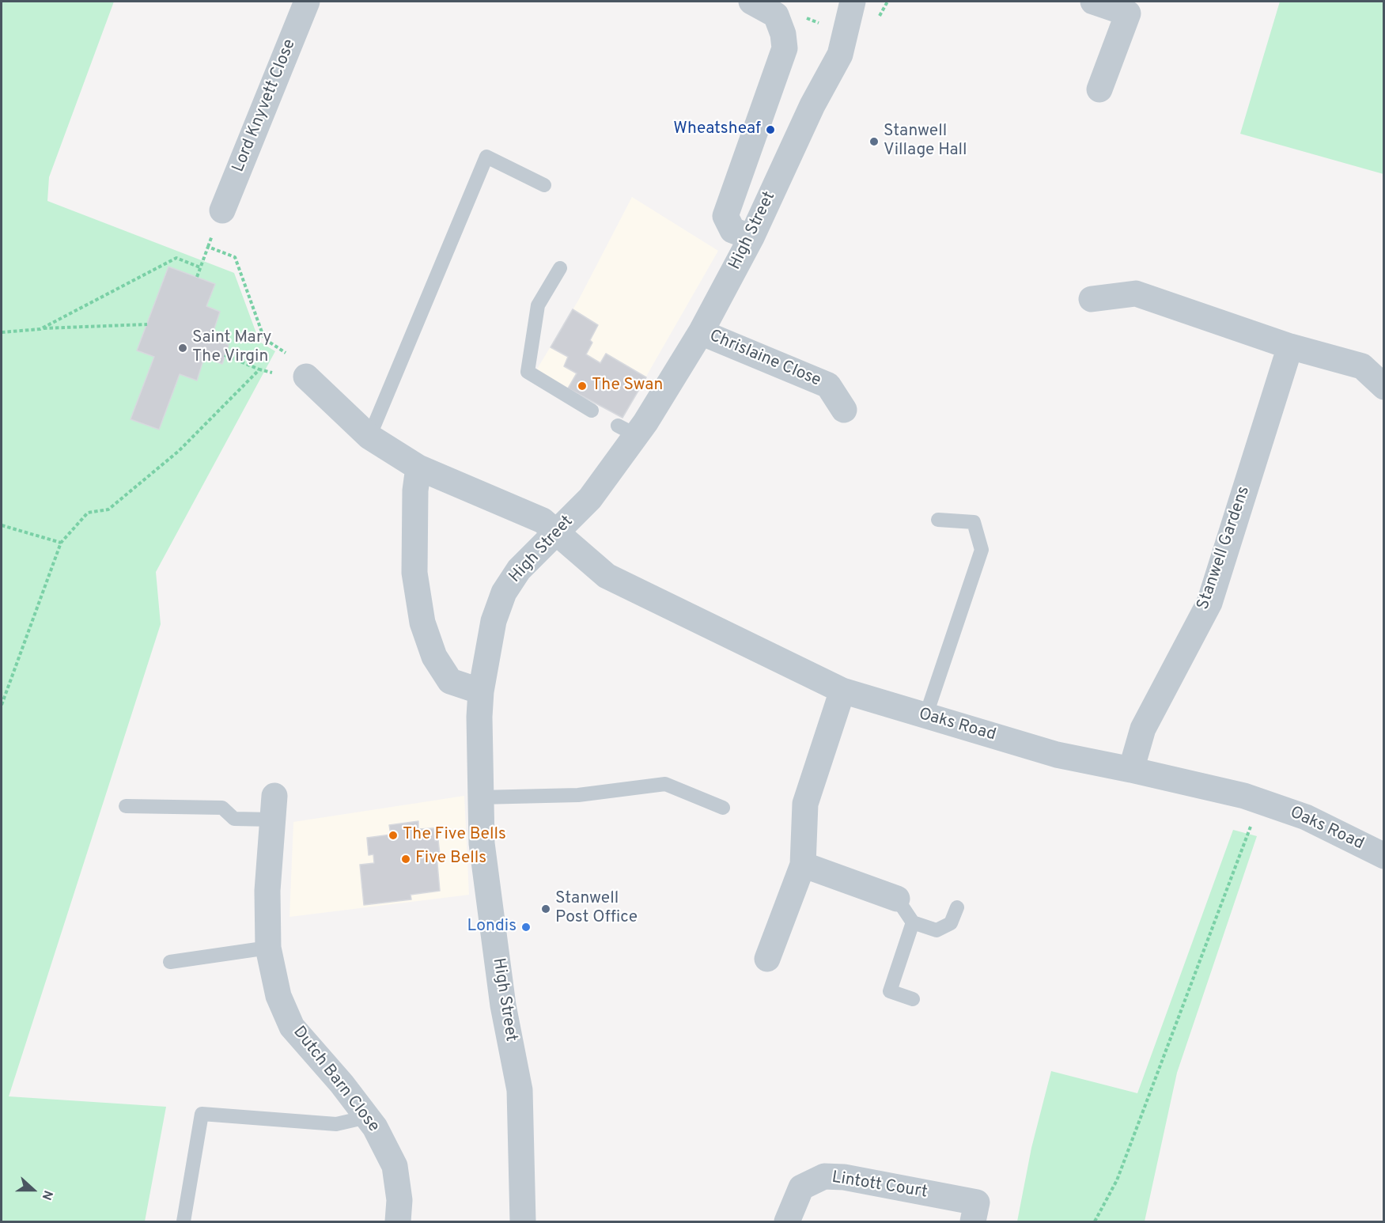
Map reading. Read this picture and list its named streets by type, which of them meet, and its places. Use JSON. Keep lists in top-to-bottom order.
{
  "streets": {
    "street": [
      "Lord Knyvett Close",
      "High Street",
      "Chrislaine Close",
      "Stanwell Gardens",
      "Oaks Road",
      "Dutch Barn Close",
      "Lintott Court"
    ]
  },
  "crossings": [
    ["High Street", "Chrislaine Close"],
    ["High Street", "Oaks Road"],
    ["Stanwell Gardens", "Oaks Road"]
  ],
  "places": [
    "Wheatsheaf",
    "Stanwell Village Hall",
    "Saint Mary The Virgin",
    "The Swan",
    "The Five Bells",
    "Five Bells",
    "Stanwell Post Office",
    "Londis"
  ],
  "north": "right"
}
